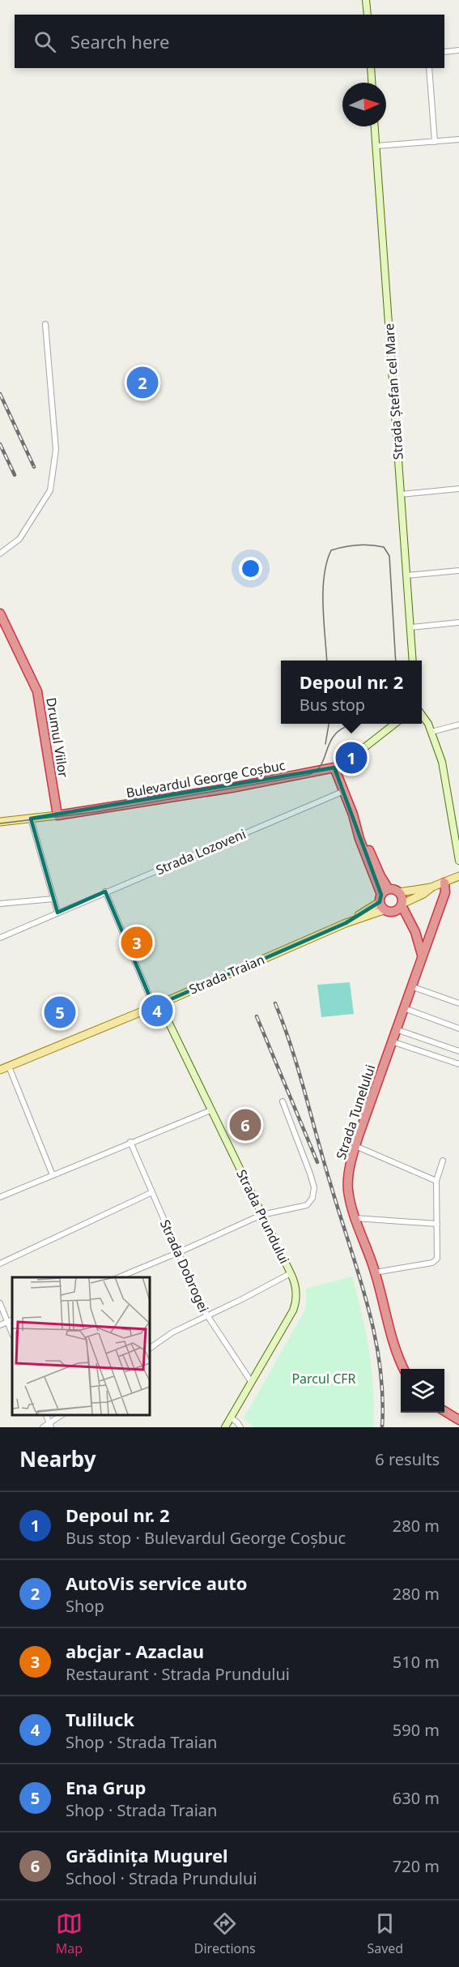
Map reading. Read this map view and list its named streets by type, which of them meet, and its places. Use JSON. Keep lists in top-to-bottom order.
{
  "streets": {
    "highway": ["Drumul Viilor", "Bulevardul George Coșbuc", "Strada Tunelului"],
    "main road": ["Strada Traian"],
    "street": [
      "Strada Ștefan cel Mare",
      "Strada Lozoveni",
      "Strada Prundului",
      "Strada Dobrogei"
    ]
  },
  "crossings": [
    ["Drumul Viilor", "Bulevardul George Coșbuc"],
    ["Strada Lozoveni", "Strada Prundului"],
    ["Strada Traian", "Strada Prundului"],
    ["Strada Prundului", "Strada Dobrogei"]
  ],
  "parks": ["Parcul CFR"],
  "north": "right",
  "page": {
    "search": "Search here",
    "pins": [
      "2",
      "1",
      "3",
      "4",
      "5",
      "6"
    ],
    "popup": ["Depoul nr. 2", "Bus stop"],
    "heading": ["Nearby", "6 results"],
    "list": [
      {
        "mark": "1",
        "name": "Depoul nr. 2",
        "note": "Bus stop · Bulevardul George Coșbuc",
        "value": "280 m"
      },
      {
        "mark": "2",
        "name": "AutoVis service auto",
        "note": "Shop",
        "value": "280 m"
      },
      {
        "mark": "3",
        "name": "abcjar - Azaclau",
        "note": "Restaurant · Strada Prundului",
        "value": "510 m"
      },
      {
        "mark": "4",
        "name": "Tuliluck",
        "note": "Shop · Strada Traian",
        "value": "590 m"
      },
      {
        "mark": "5",
        "name": "Ena Grup",
        "note": "Shop · Strada Traian",
        "value": "630 m"
      },
      {
        "mark": "6",
        "name": "Grădinița Mugurel",
        "note": "School · Strada Prundului",
        "value": "720 m"
      }
    ],
    "nav": ["Map", "Directions", "Saved"]
  }
}
